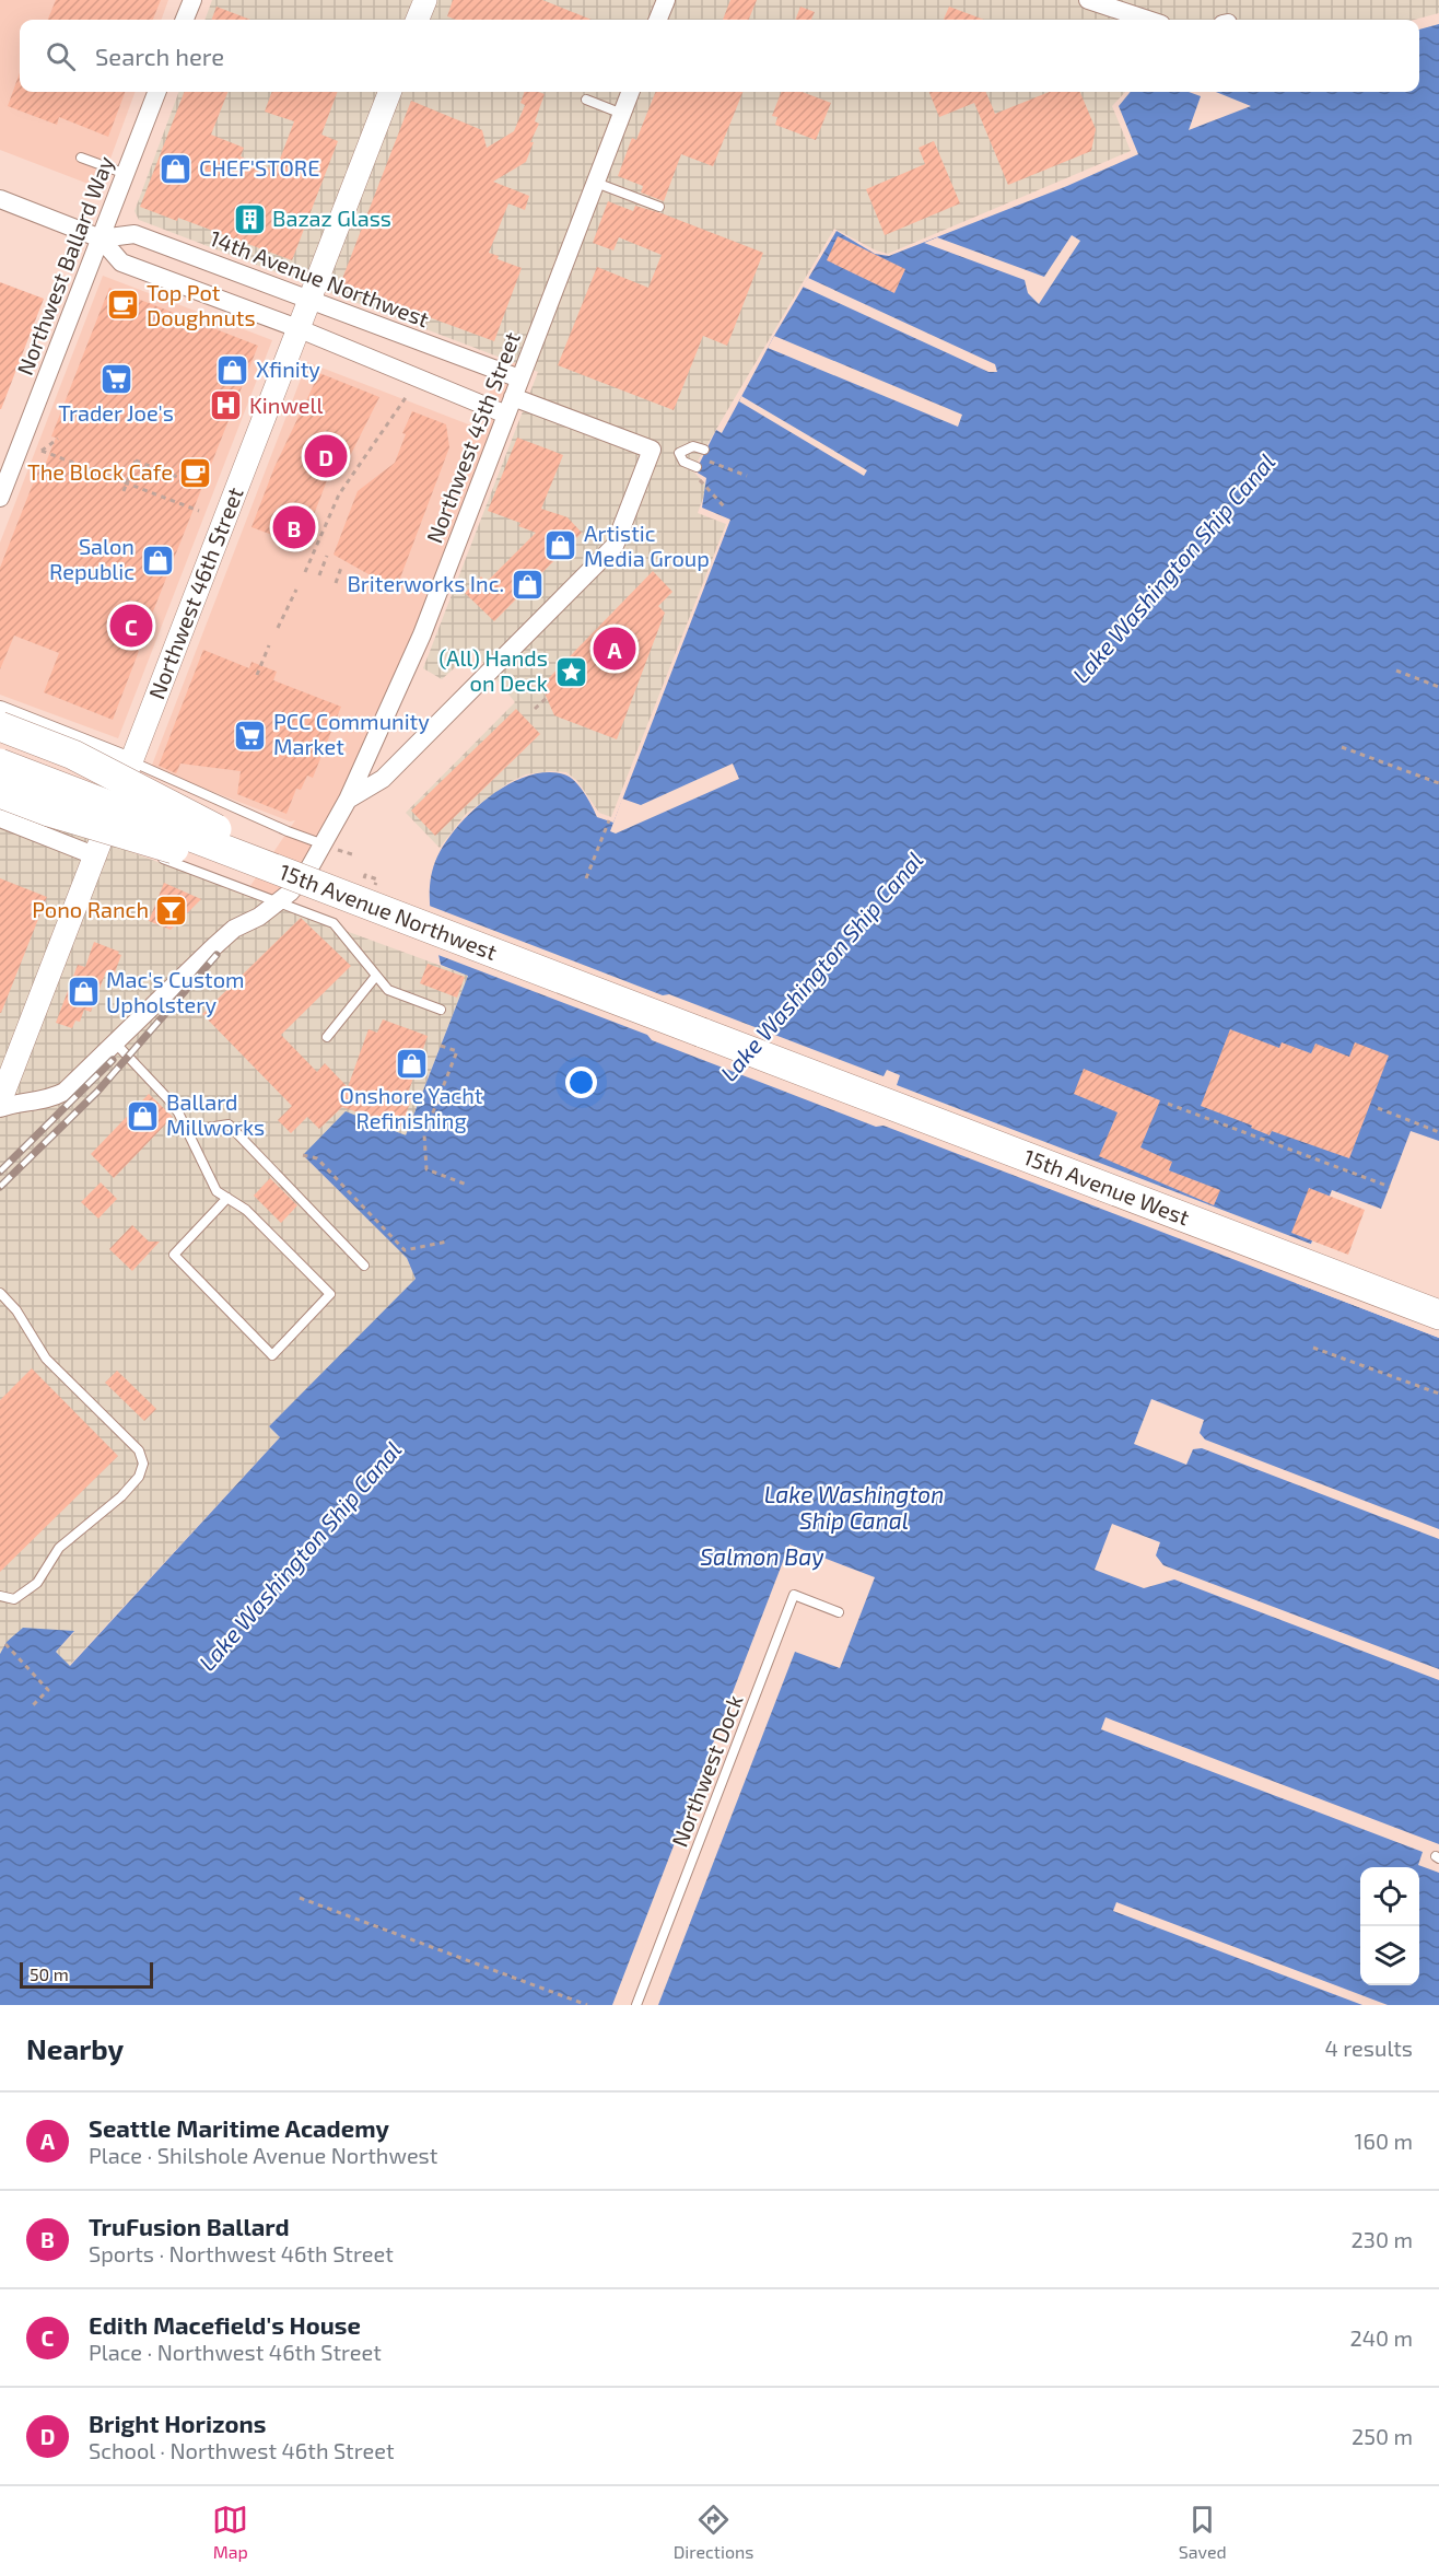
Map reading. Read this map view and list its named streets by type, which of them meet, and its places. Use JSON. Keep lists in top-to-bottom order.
{
  "streets": {
    "main road": ["15th Avenue Northwest", "15th Avenue West"],
    "street": [
      "Northwest Ballard Way",
      "14th Avenue Northwest",
      "Northwest 45th Street",
      "Northwest 46th Street"
    ],
    "lane": ["Northwest Dock"]
  },
  "crossings": [
    ["Northwest Ballard Way", "14th Avenue Northwest"],
    ["14th Avenue Northwest", "Northwest 45th Street"],
    ["14th Avenue Northwest", "Northwest 46th Street"],
    ["Northwest 45th Street", "15th Avenue Northwest"],
    ["Northwest 46th Street", "15th Avenue Northwest"],
    ["15th Avenue Northwest", "15th Avenue West"]
  ],
  "water": ["Lake Washington Ship Canal", "Salmon Bay"],
  "places": {
    "shop": [
      "CHEF'STORE",
      "Xfinity",
      "Artistic Media Group",
      "Salon Republic",
      "Briterworks Inc.",
      "Mac's Custom Upholstery",
      "Onshore Yacht Refinishing",
      "Ballard Millworks"
    ],
    "building": ["Bazaz Glass"],
    "cafe": ["Top Pot Doughnuts", "The Block Cafe"],
    "supermarket": ["Trader Joe's", "PCC Community Market"],
    "hospital": ["Kinwell"],
    "place": ["(All) Hands on Deck"],
    "bar": ["Pono Ranch"]
  },
  "scale_bar": "50 m",
  "page": {
    "search": "Search here",
    "pins": [
      "D",
      "B",
      "C",
      "A"
    ],
    "scale": "50 m",
    "heading": ["Nearby", "4 results"],
    "list": [
      {
        "mark": "A",
        "name": "Seattle Maritime Academy",
        "note": "Place · Shilshole Avenue Northwest",
        "value": "160 m"
      },
      {
        "mark": "B",
        "name": "TruFusion Ballard",
        "note": "Sports · Northwest 46th Street",
        "value": "230 m"
      },
      {
        "mark": "C",
        "name": "Edith Macefield's House",
        "note": "Place · Northwest 46th Street",
        "value": "240 m"
      },
      {
        "mark": "D",
        "name": "Bright Horizons",
        "note": "School · Northwest 46th Street",
        "value": "250 m"
      }
    ],
    "nav": ["Map", "Directions", "Saved"]
  }
}
